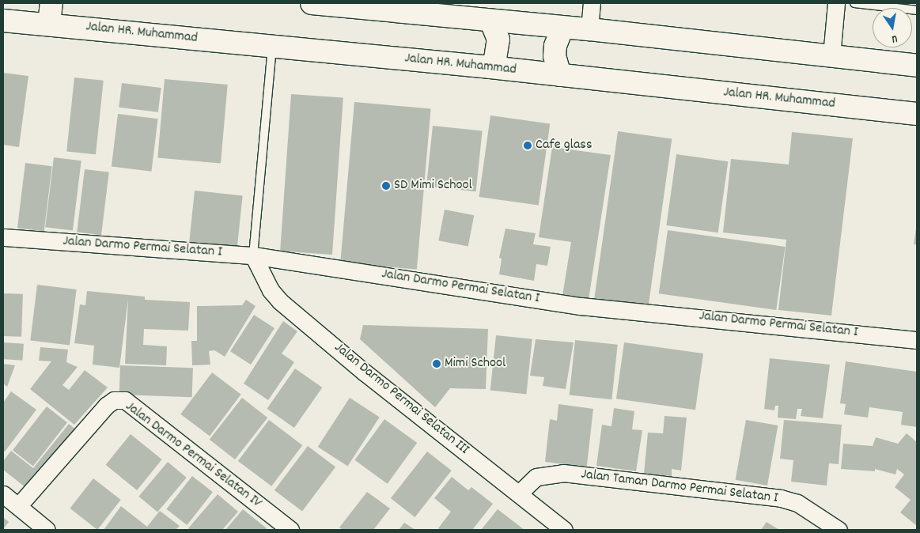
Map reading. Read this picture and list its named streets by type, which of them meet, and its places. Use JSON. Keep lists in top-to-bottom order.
{
  "streets": {
    "main road": ["Jalan HR. Muhammad"],
    "street": [
      "Jalan Darmo Permai Selatan I",
      "Jalan Darmo Permai Selatan III",
      "Jalan Darmo Permai Selatan IV",
      "Jalan Taman Darmo Permai Selatan I"
    ]
  },
  "crossings": [
    ["Jalan Darmo Permai Selatan I", "Jalan Darmo Permai Selatan III"],
    ["Jalan Darmo Permai Selatan III", "Jalan Taman Darmo Permai Selatan I"]
  ],
  "places": ["Cafe glass", "SD Mimi School", "Mimi School"],
  "north": "bottom"
}
